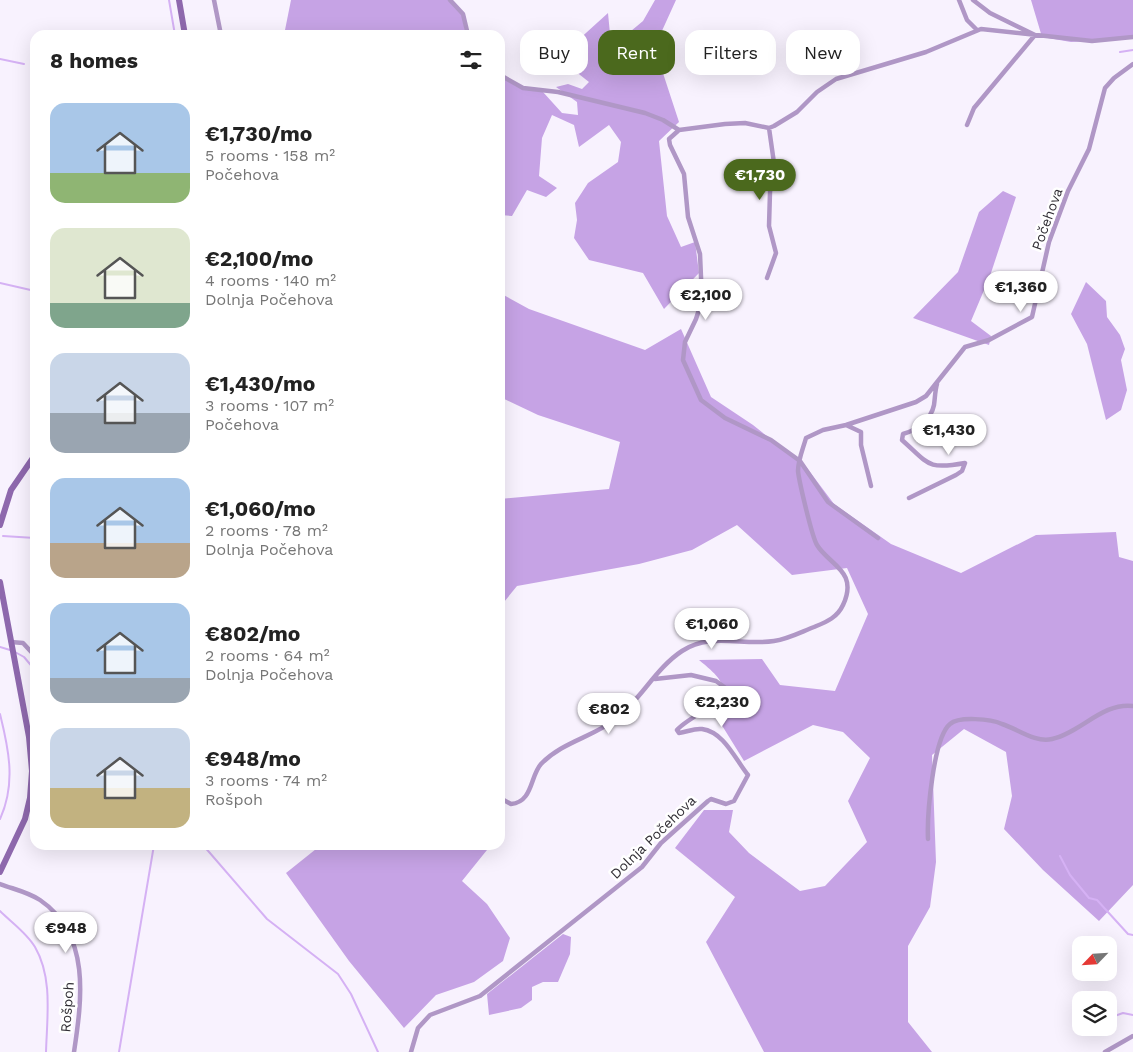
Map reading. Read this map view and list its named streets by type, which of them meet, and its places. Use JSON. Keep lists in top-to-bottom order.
{
  "streets": {
    "street": ["Počehova", "Dolnja Počehova", "Rošpoh"]
  },
  "north": "bottom left",
  "page": {
    "chip": [
      "Buy",
      "Rent",
      "Filters",
      "New"
    ],
    "heading": "8 homes",
    "list": [
      {
        "name": "€1,730/mo",
        "note": "5 rooms · 158 m² · Počehova"
      },
      {
        "name": "€2,100/mo",
        "note": "4 rooms · 140 m² · Dolnja Počehova"
      },
      {
        "name": "€1,430/mo",
        "note": "3 rooms · 107 m² · Počehova"
      },
      {
        "name": "€1,060/mo",
        "note": "2 rooms · 78 m² · Dolnja Počehova"
      },
      {
        "name": "€802/mo",
        "note": "2 rooms · 64 m² · Dolnja Počehova"
      },
      {
        "name": "€948/mo",
        "note": "3 rooms · 74 m² · Rošpoh"
      }
    ],
    "price": [
      "€1,730",
      "€1,360",
      "€2,100",
      "€1,430",
      "€1,060",
      "€2,230",
      "€802",
      "€948"
    ]
  }
}
